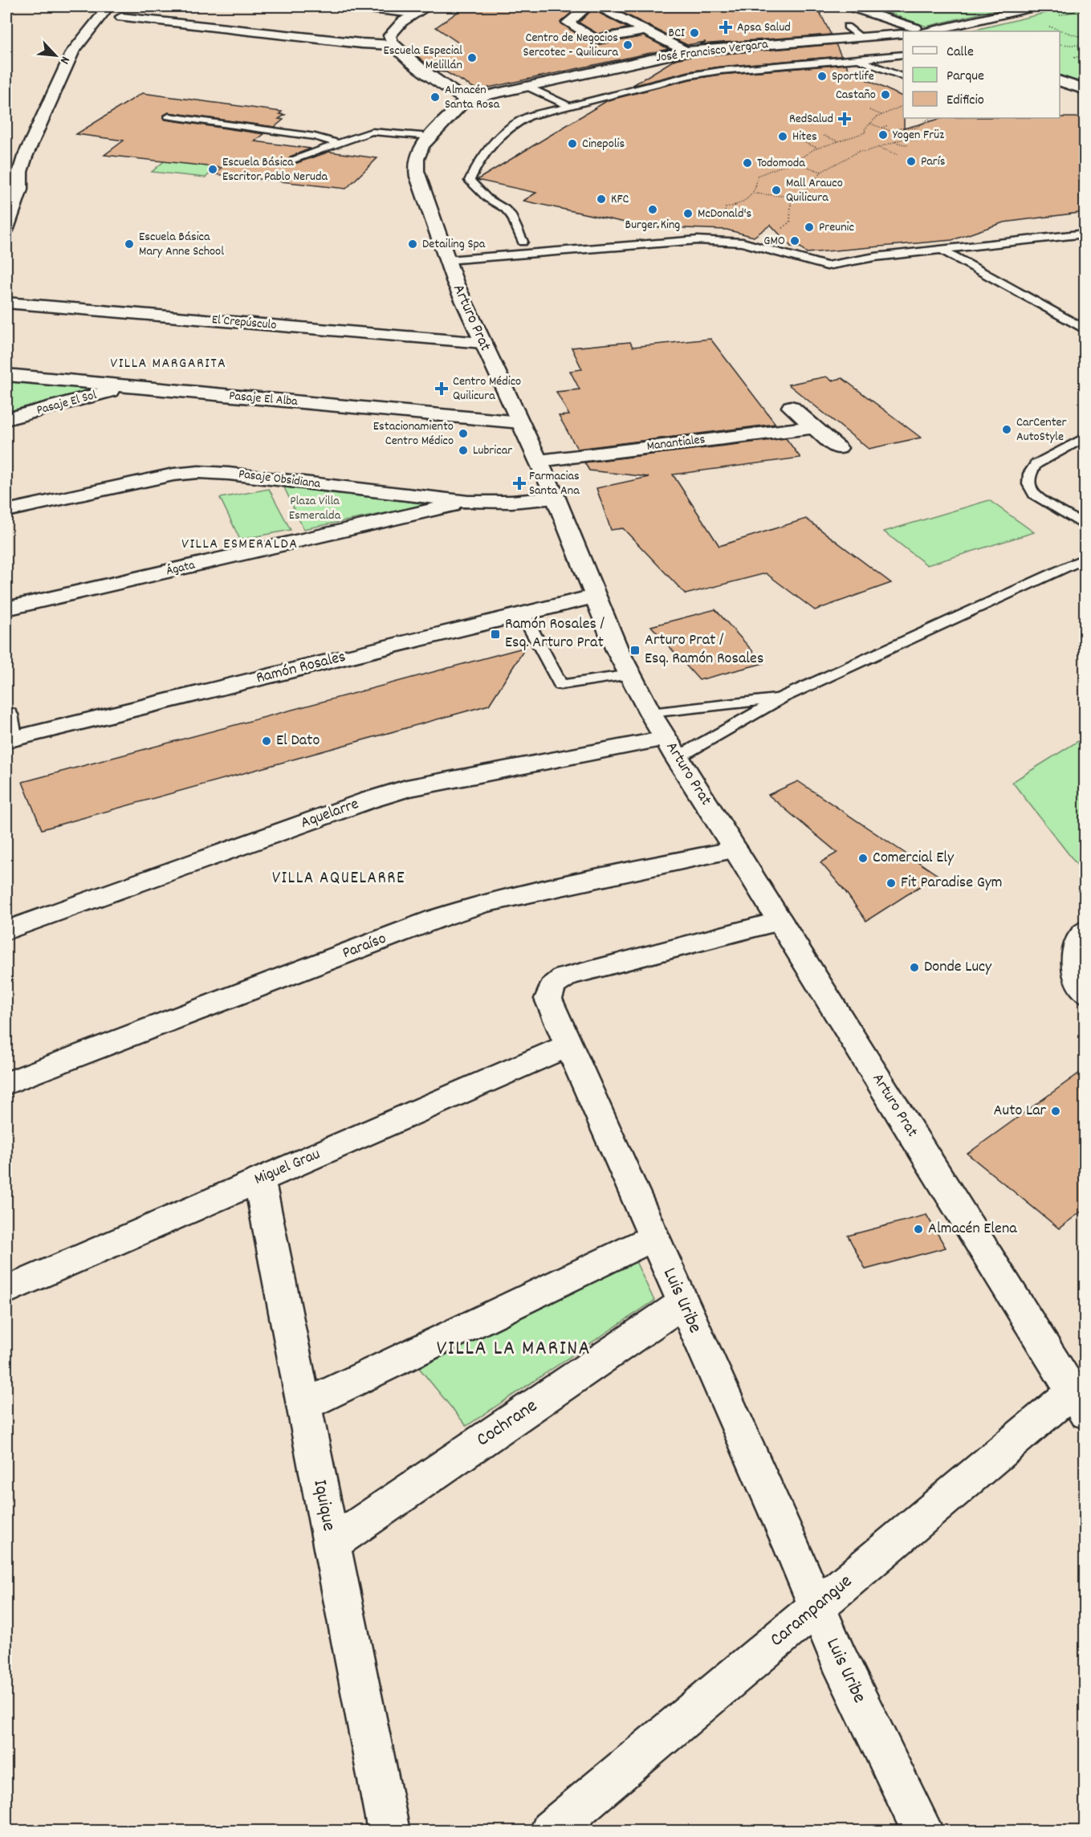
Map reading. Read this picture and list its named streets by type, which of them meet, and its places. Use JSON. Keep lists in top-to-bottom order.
{
  "streets": {
    "street": [
      "José Francisco Vergara",
      "Arturo Prat",
      "El Crepúsculo",
      "Pasaje El Alba",
      "Pasaje El Sol",
      "Manantiales",
      "Pasaje Obsidiana",
      "Ágata",
      "Ramón Rosales",
      "Aquelarre",
      "Paraíso",
      "Miguel Grau",
      "Luis Uribe",
      "Cochrane",
      "Iquique",
      "Carampangue"
    ]
  },
  "crossings": [
    ["José Francisco Vergara", "Arturo Prat"],
    ["Arturo Prat", "El Crepúsculo"],
    ["Arturo Prat", "Pasaje El Alba"],
    ["Arturo Prat", "Manantiales"],
    ["Arturo Prat", "Pasaje Obsidiana"],
    ["Arturo Prat", "Ramón Rosales"],
    ["Arturo Prat", "Aquelarre"],
    ["Arturo Prat", "Paraíso"],
    ["Arturo Prat", "Luis Uribe"],
    ["Arturo Prat", "Carampangue"],
    ["Pasaje El Alba", "Pasaje El Sol"],
    ["Pasaje Obsidiana", "Ágata"],
    ["Miguel Grau", "Luis Uribe"],
    ["Miguel Grau", "Iquique"],
    ["Luis Uribe", "Cochrane"],
    ["Luis Uribe", "Carampangue"],
    ["Cochrane", "Iquique"]
  ],
  "districts": [
    "VILLA MARGARITA",
    "VILLA ESMERALDA",
    "VILLA AQUELARRE",
    "VILLA LA MARINA"
  ],
  "parks": ["Plaza Villa Esmeralda"],
  "places": {
    "health": [
      "Apsa Salud",
      "RedSalud",
      "Centro Médico Quilicura",
      "Farmacias Santa Ana"
    ],
    "other": [
      "BCI",
      "Centro de Negocios Sercotec - Quilicura",
      "Escuela Especial Melillán",
      "Sportlife",
      "Castaño",
      "Almacén Santa Rosa",
      "Yogen Früz",
      "Hites",
      "Cinepolis",
      "París",
      "Todomoda",
      "Escuela Básica Escritor Pablo Neruda",
      "Mall Arauco Quilicura",
      "KFC",
      "Burger King",
      "McDonald's",
      "Preunic",
      "GMO",
      "Escuela Básica Mary Anne School",
      "Detailing Spa",
      "CarCenter AutoStyle",
      "Estacionamiento Centro Médico",
      "Lubricar",
      "El Dato",
      "Comercial Ely",
      "Fit Paradise Gym",
      "Donde Lucy",
      "Auto Lar",
      "Almacén Elena"
    ],
    "transit": ["Ramón Rosales / Esq. Arturo Prat", "Arturo Prat / Esq. Ramón Rosales"]
  },
  "legend": ["Calle", "Parque", "Edificio"],
  "north": "bottom right"
}
